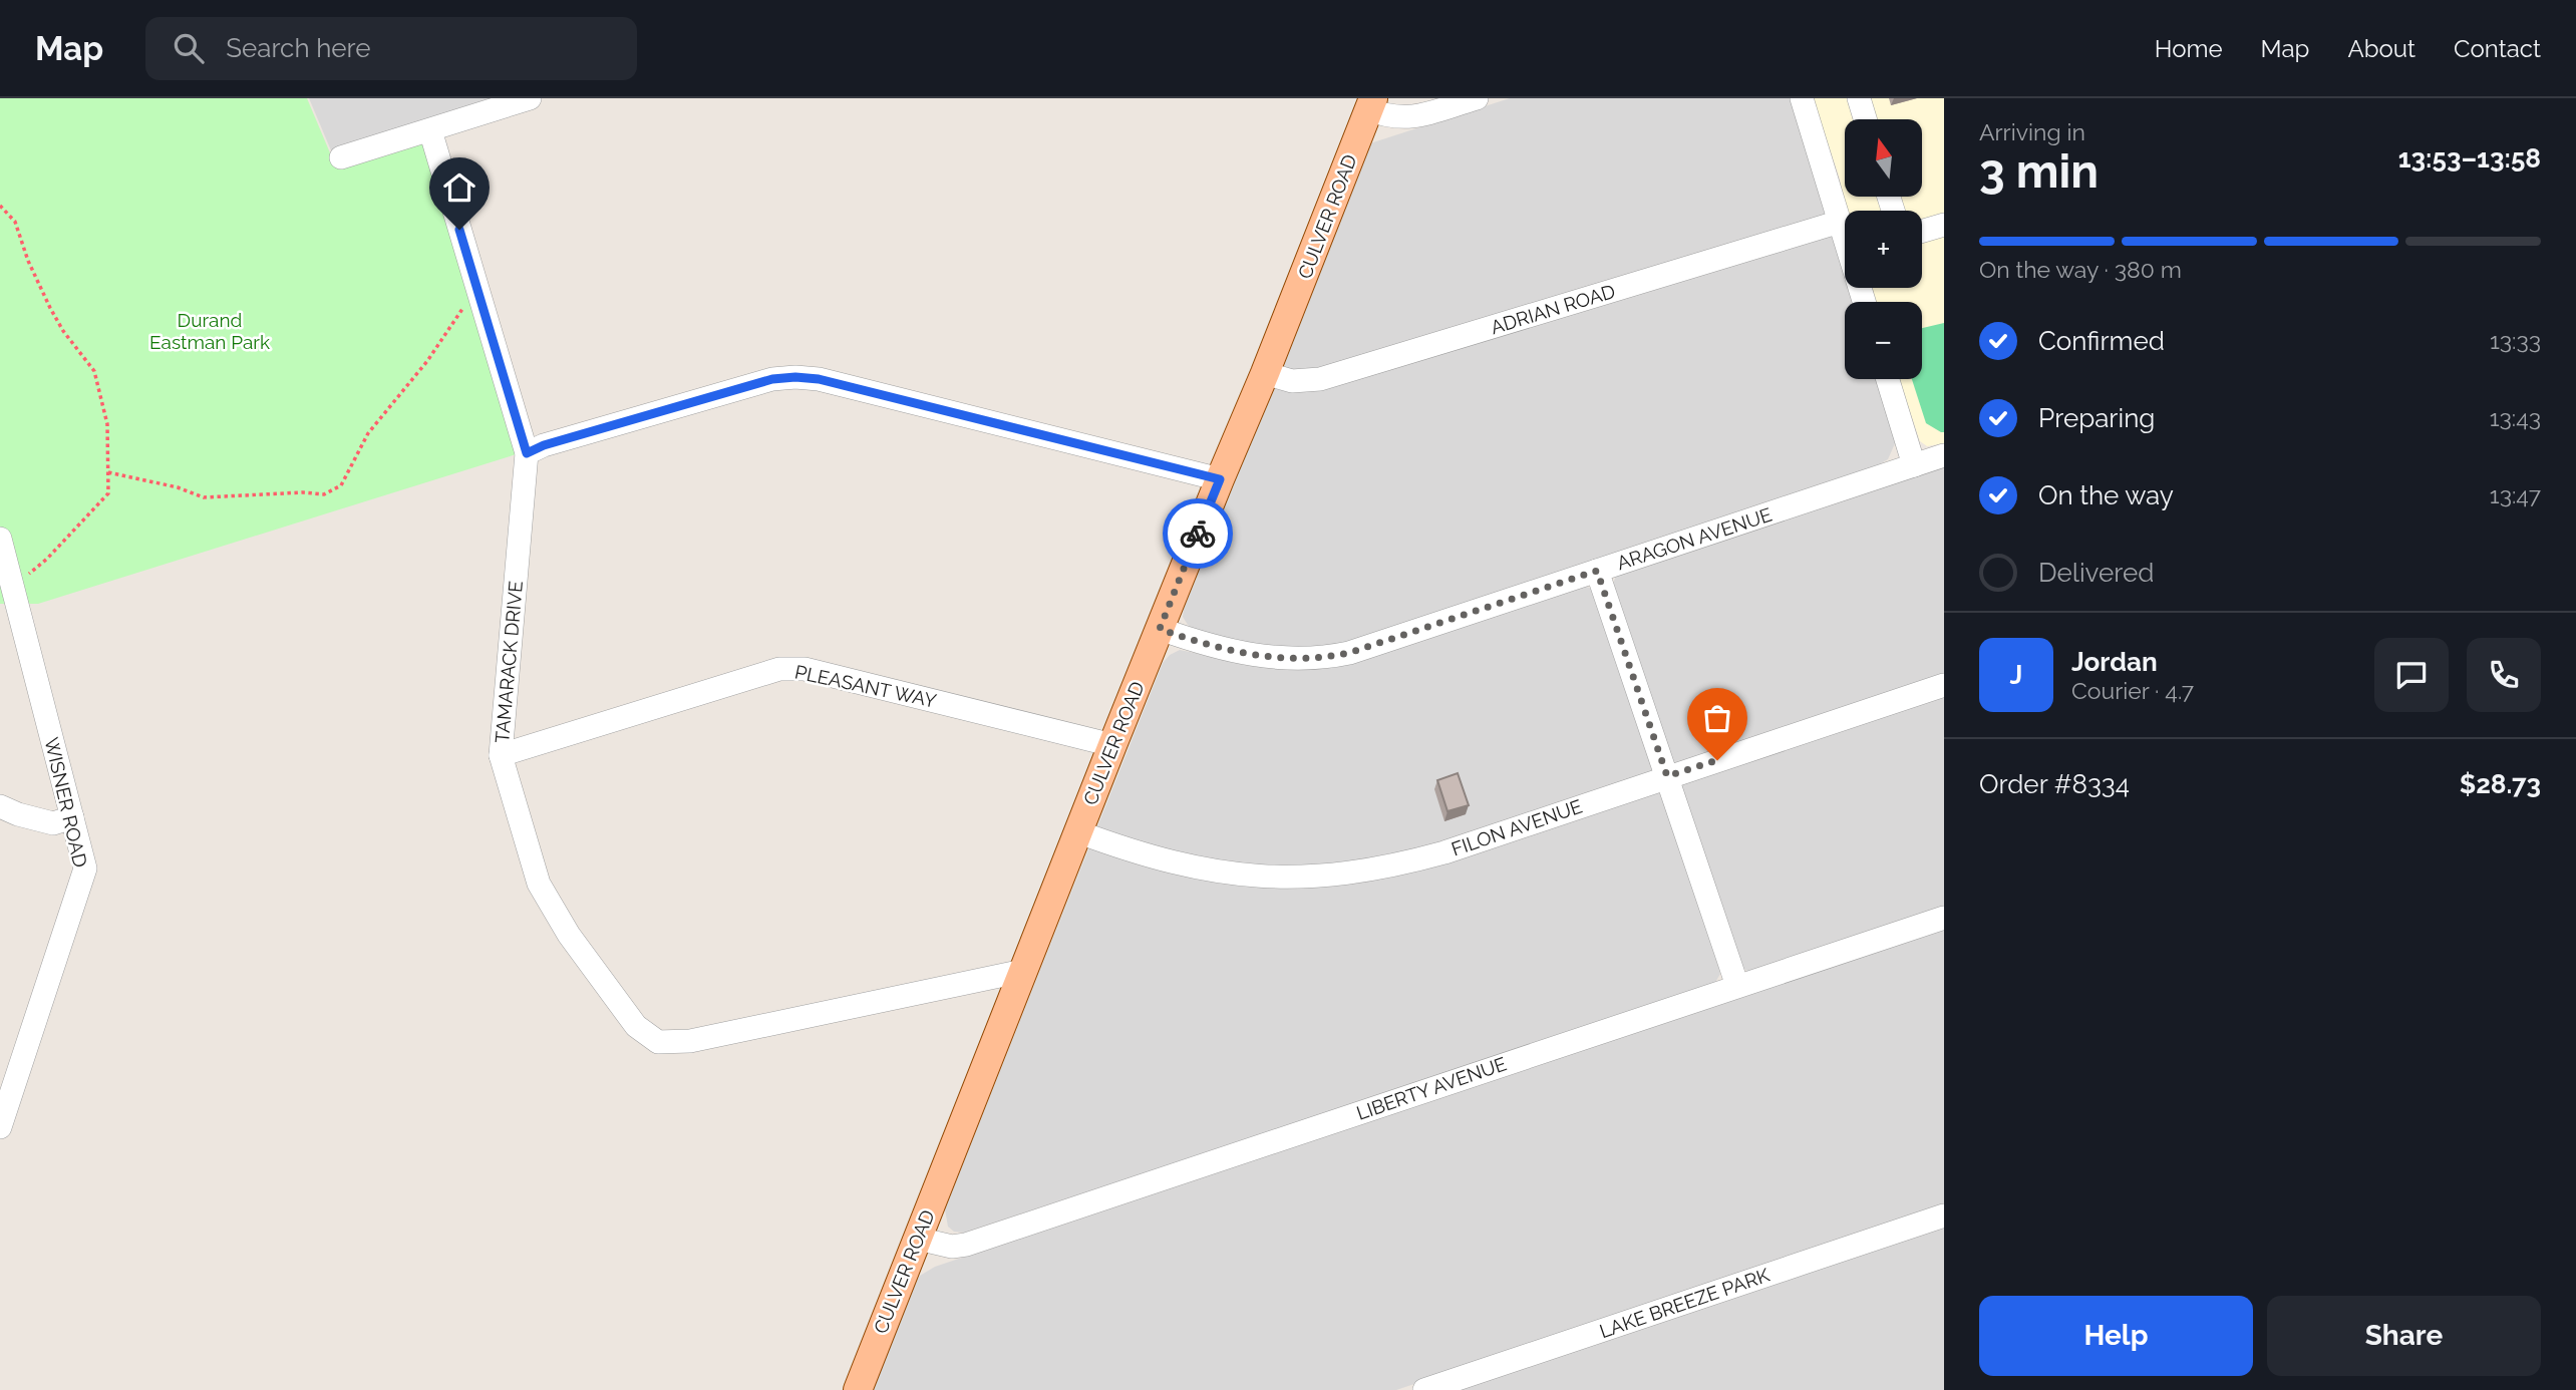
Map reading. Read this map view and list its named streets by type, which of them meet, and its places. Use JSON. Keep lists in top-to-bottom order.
{
  "streets": {
    "main road": ["CULVER ROAD"],
    "street": [
      "ADRIAN ROAD",
      "ARAGON AVENUE",
      "TAMARACK DRIVE",
      "PLEASANT WAY",
      "WISNER ROAD",
      "FILON AVENUE",
      "LIBERTY AVENUE",
      "LAKE BREEZE PARK"
    ]
  },
  "crossings": [
    ["CULVER ROAD", "ADRIAN ROAD"],
    ["CULVER ROAD", "ARAGON AVENUE"],
    ["CULVER ROAD", "TAMARACK DRIVE"],
    ["CULVER ROAD", "PLEASANT WAY"],
    ["CULVER ROAD", "FILON AVENUE"],
    ["CULVER ROAD", "LIBERTY AVENUE"],
    ["TAMARACK DRIVE", "PLEASANT WAY"]
  ],
  "parks": ["Durand Eastman Park"],
  "north": "top",
  "page": {
    "header": "Map",
    "search": "Search here",
    "nav": [
      "Home",
      "Map",
      "About",
      "Contact"
    ],
    "heading": ["3 min", "Arriving in", "13:53–13:58"],
    "panel": [
      "Jordan",
      "Courier · 4.7",
      "Order #8334",
      "$28.73"
    ],
    "map_buttons": ["+", "−"],
    "bar": "On the way · 380 m",
    "list": [
      ["Confirmed", "13:33"],
      ["Preparing", "13:43"],
      ["On the way", "13:47"],
      "Delivered"
    ],
    "round": "J",
    "buttons": ["Help", "Share"]
  }
}
